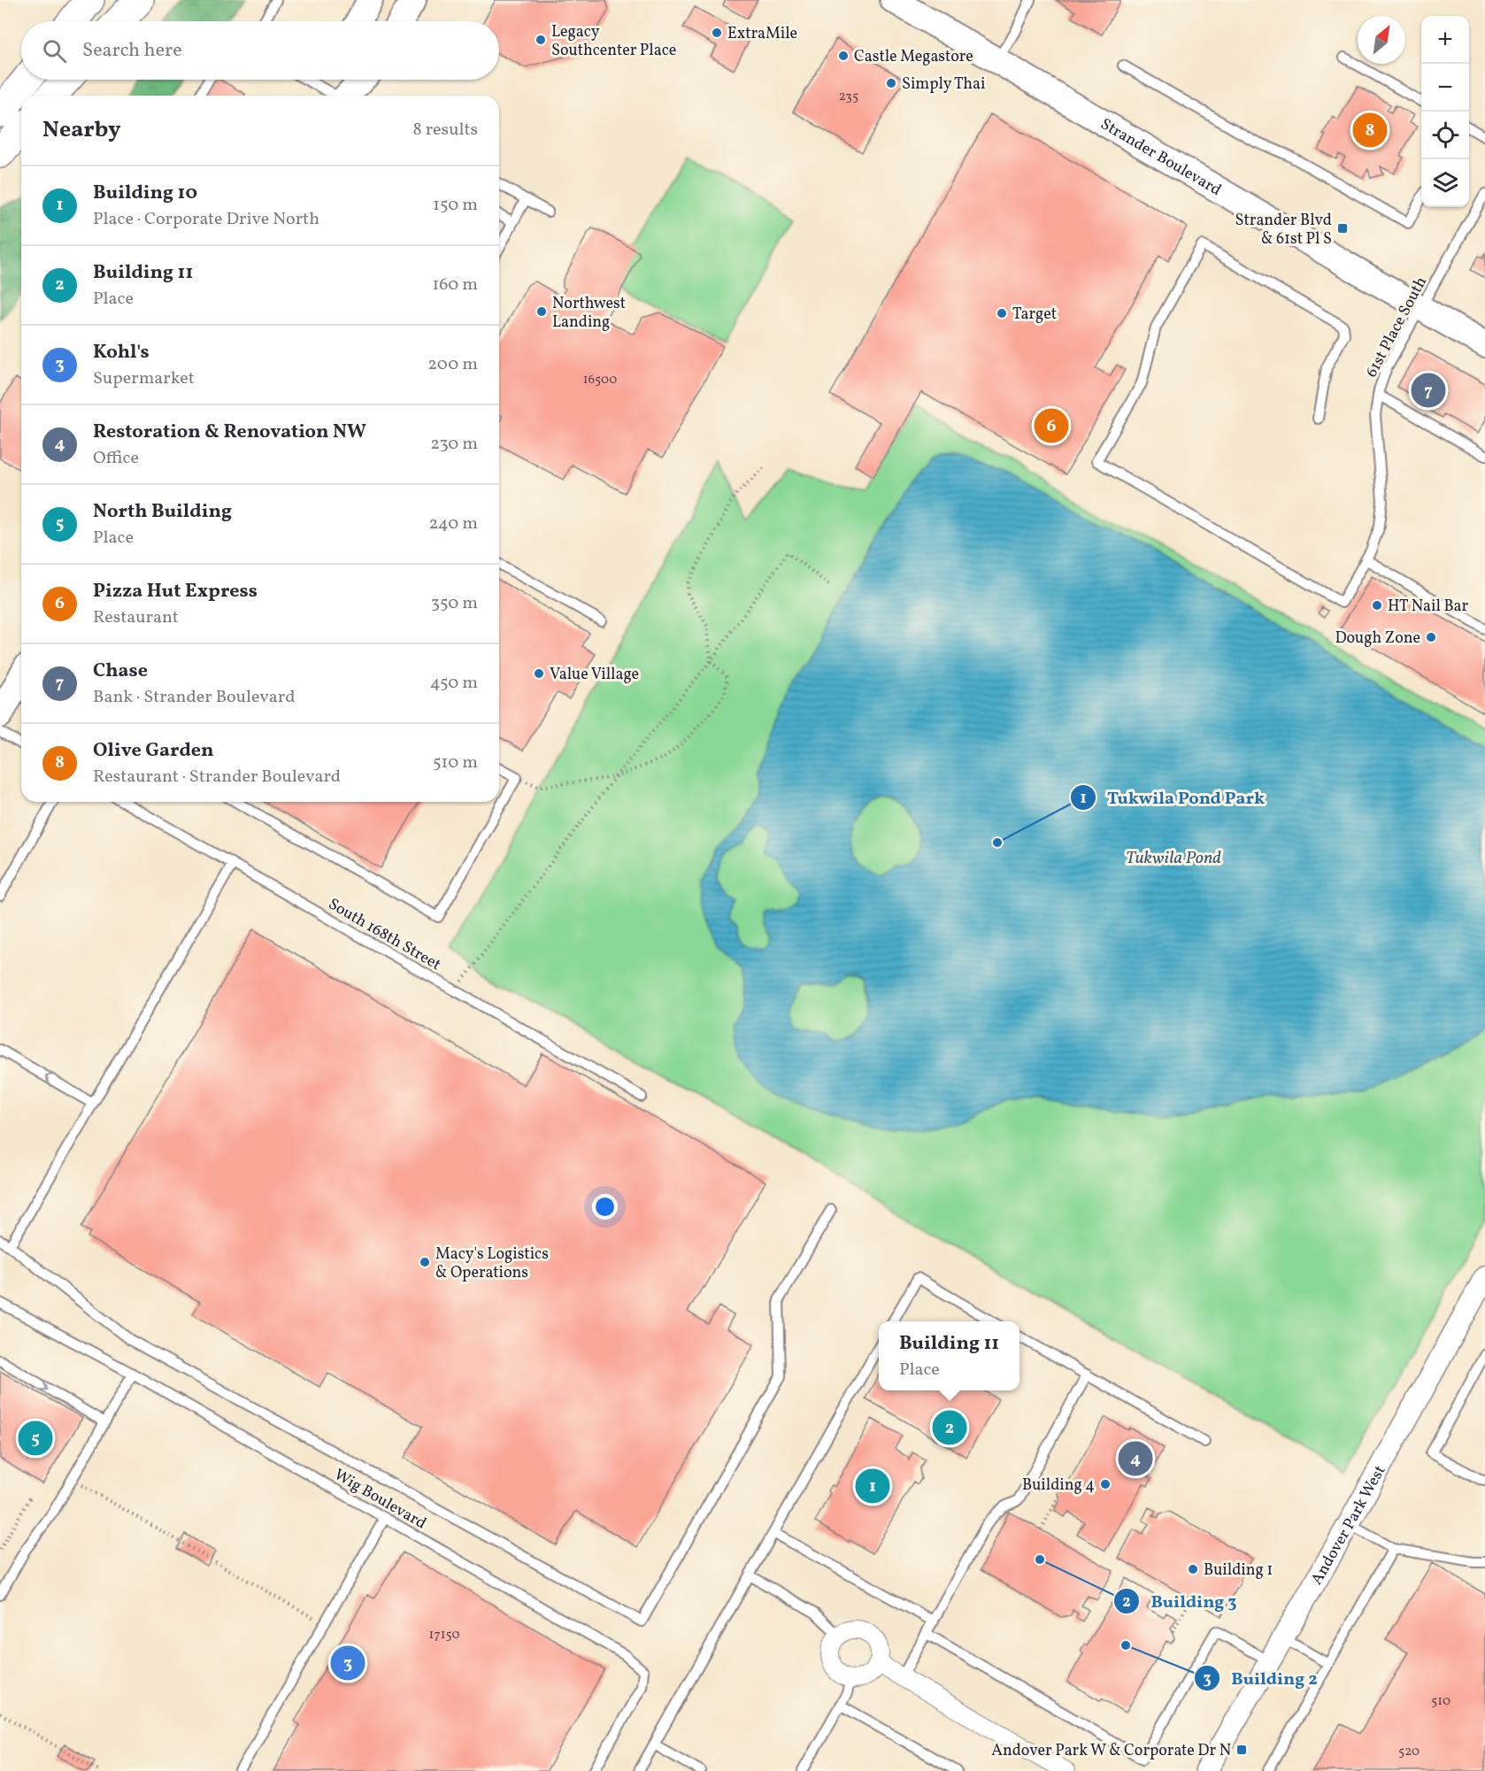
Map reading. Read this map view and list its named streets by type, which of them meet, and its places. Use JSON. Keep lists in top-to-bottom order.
{
  "streets": {
    "main road": ["Strander Boulevard"],
    "street": ["Andover Park West"],
    "lane": ["61st Place South", "South 168th Street", "Wig Boulevard"]
  },
  "crossings": [
    ["Strander Boulevard", "61st Place South"]
  ],
  "water": ["Tukwila Pond"],
  "places": {
    "other": [
      "ExtraMile",
      "Legacy Southcenter Place",
      "Castle Megastore",
      "Simply Thai",
      "Northwest Landing",
      "Target",
      "HT Nail Bar",
      "Dough Zone",
      "Value Village",
      "Tukwila Pond Park",
      "Macy's Logistics & Operations",
      "Building 4",
      "Building 3",
      "Building 1",
      "Building 2"
    ],
    "transit": ["Strander Blvd & 61st Pl S", "Andover Park W & Corporate Dr N"]
  },
  "house_numbers": [
    "235",
    "16500",
    "17150",
    "510",
    "520"
  ],
  "north": "top right",
  "page": {
    "map_buttons": ["+", "−"],
    "search": "Search here",
    "heading": ["Nearby", "8 results"],
    "pins": [
      "8",
      "7",
      "6",
      "2",
      "5",
      "4",
      "1",
      "3"
    ],
    "list": [
      {
        "mark": "1",
        "name": "Building 10",
        "note": "Place · Corporate Drive North",
        "value": "150 m"
      },
      {
        "mark": "2",
        "name": "Building 11",
        "note": "Place",
        "value": "160 m"
      },
      {
        "mark": "3",
        "name": "Kohl's",
        "note": "Supermarket",
        "value": "200 m"
      },
      {
        "mark": "4",
        "name": "Restoration & Renovation NW",
        "note": "Office",
        "value": "230 m"
      },
      {
        "mark": "5",
        "name": "North Building",
        "note": "Place",
        "value": "240 m"
      },
      {
        "mark": "6",
        "name": "Pizza Hut Express",
        "note": "Restaurant",
        "value": "350 m"
      },
      {
        "mark": "7",
        "name": "Chase",
        "note": "Bank · Strander Boulevard",
        "value": "450 m"
      },
      {
        "mark": "8",
        "name": "Olive Garden",
        "note": "Restaurant · Strander Boulevard",
        "value": "510 m"
      }
    ],
    "popup": ["Building 11", "Place"]
  }
}
